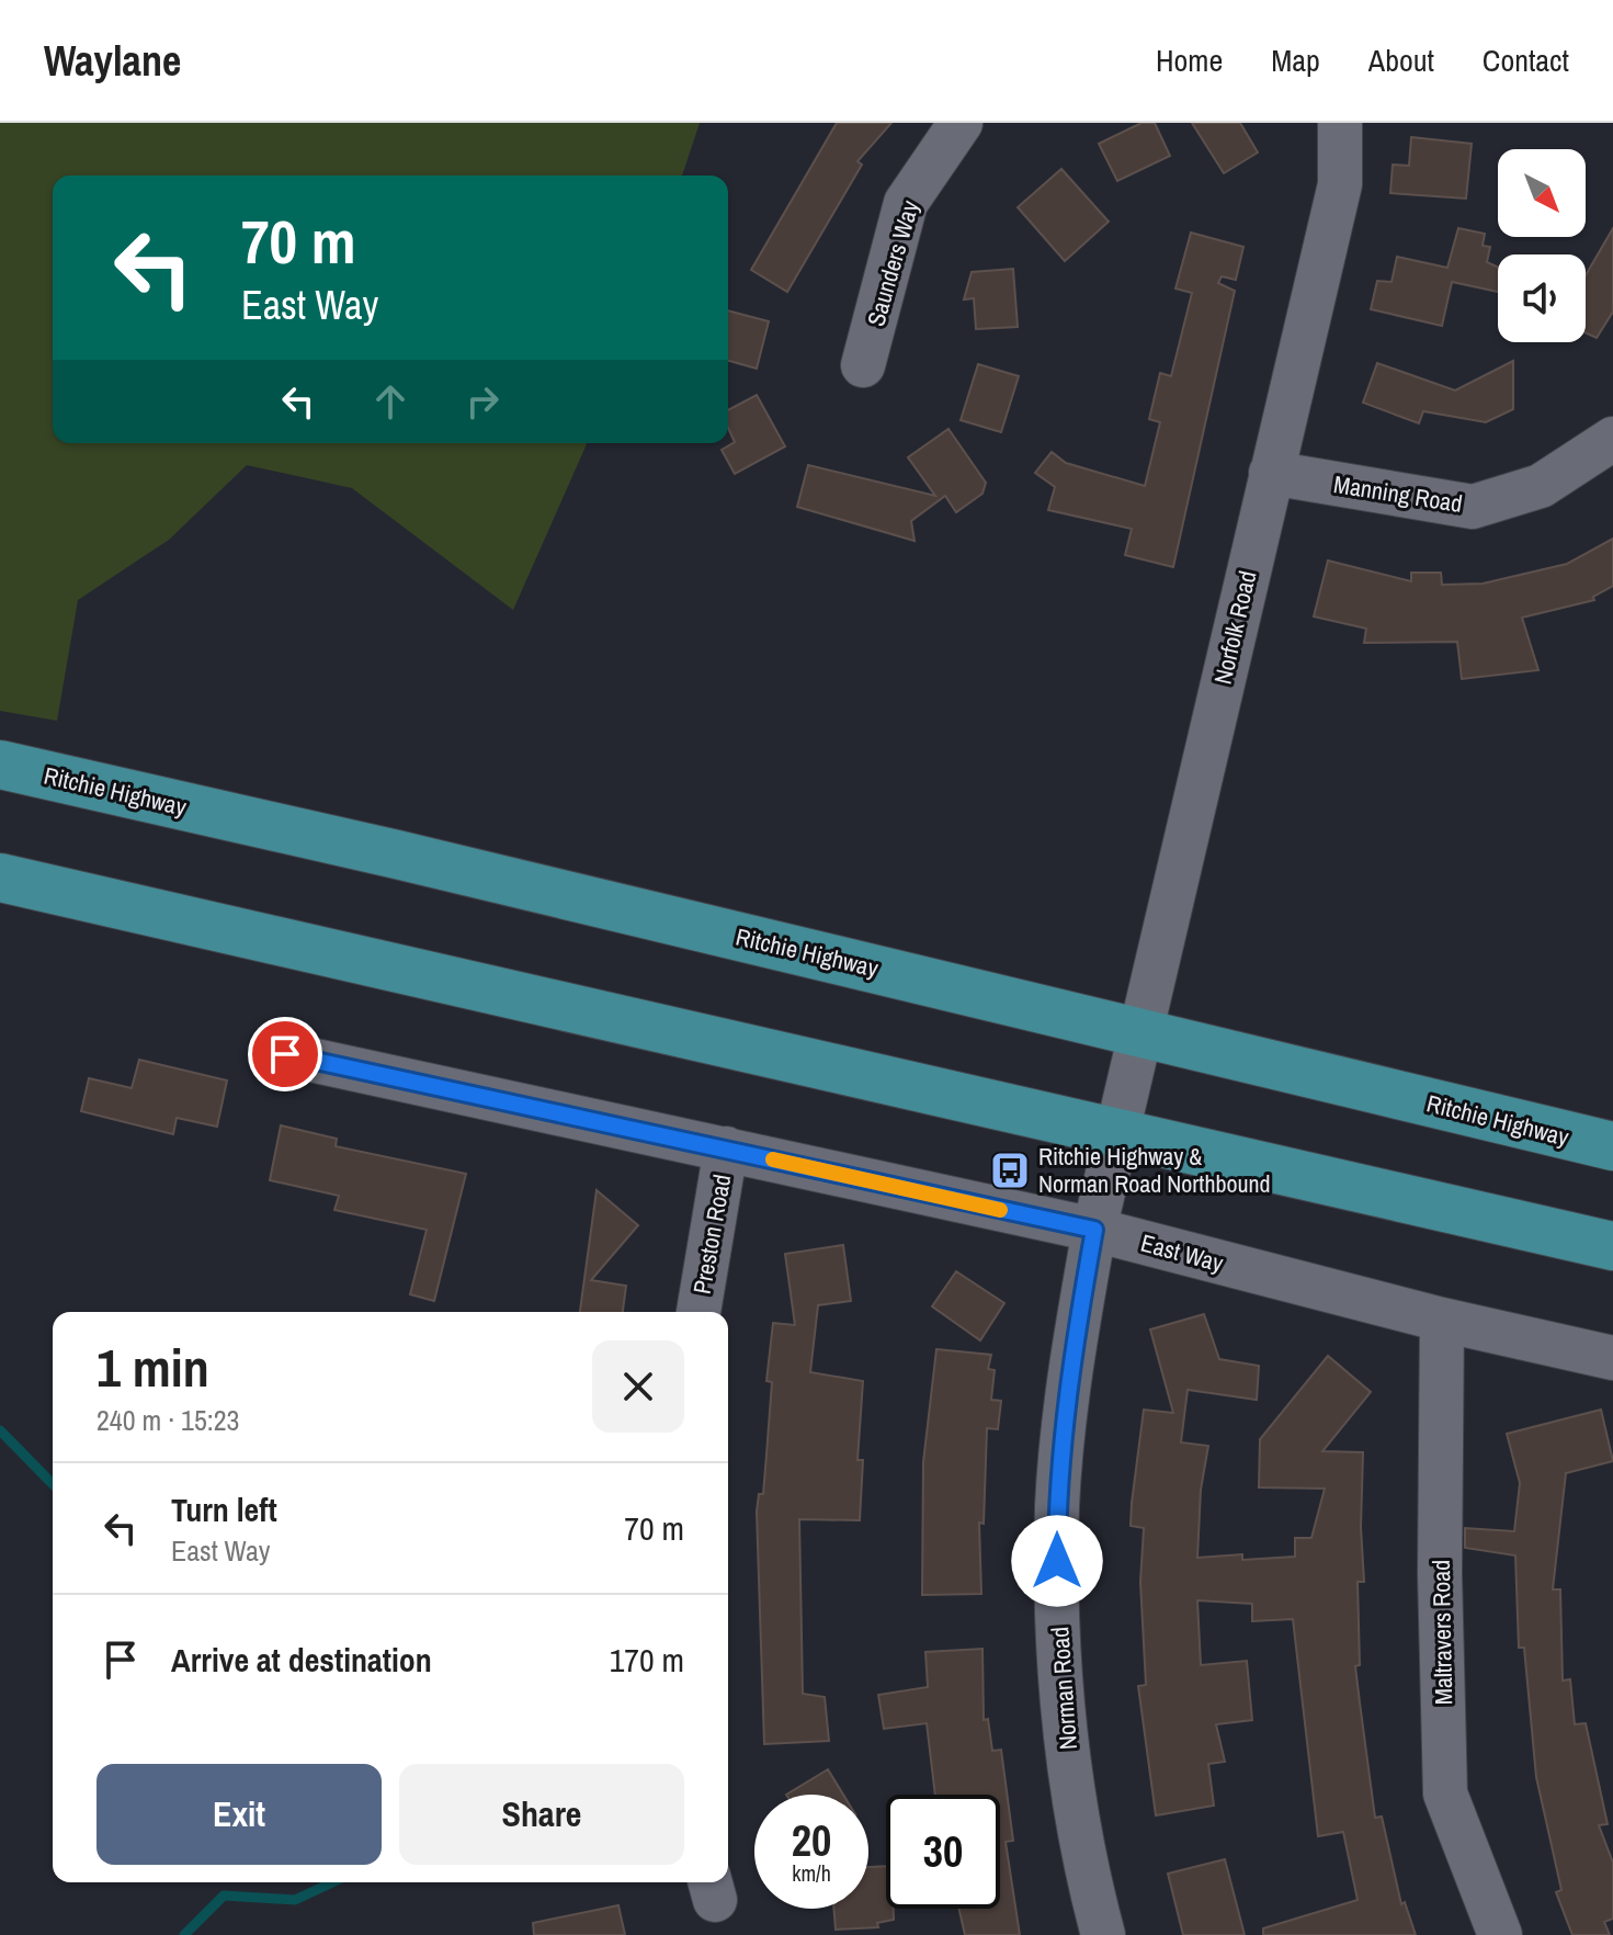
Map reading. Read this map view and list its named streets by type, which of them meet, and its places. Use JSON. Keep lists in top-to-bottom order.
{
  "streets": {
    "main road": ["Ritchie Highway"],
    "street": [
      "Saunders Way",
      "Manning Road",
      "Norfolk Road",
      "Preston Road",
      "East Way",
      "Maltravers Road",
      "Norman Road"
    ]
  },
  "crossings": [
    ["Manning Road", "Norfolk Road"],
    ["Norfolk Road", "Ritchie Highway"],
    ["Norfolk Road", "Norman Road"],
    ["Preston Road", "East Way"],
    ["East Way", "Maltravers Road"],
    ["East Way", "Norman Road"]
  ],
  "places": {
    "bus stop": ["Ritchie Highway & Norman Road Northbound"]
  },
  "north": "bottom right",
  "page": {
    "header": "Waylane",
    "nav": [
      "Home",
      "Map",
      "About",
      "Contact"
    ],
    "turn": ["70 m", "East Way"],
    "heading": ["1 min", "240 m · 15:23"],
    "list": [
      {
        "name": "Turn left",
        "note": "East Way",
        "value": "70 m"
      },
      {
        "name": "Arrive at destination",
        "value": "170 m"
      }
    ],
    "buttons": ["Exit", "Share"],
    "speed": "20 km/h",
    "limit": "30"
  }
}
